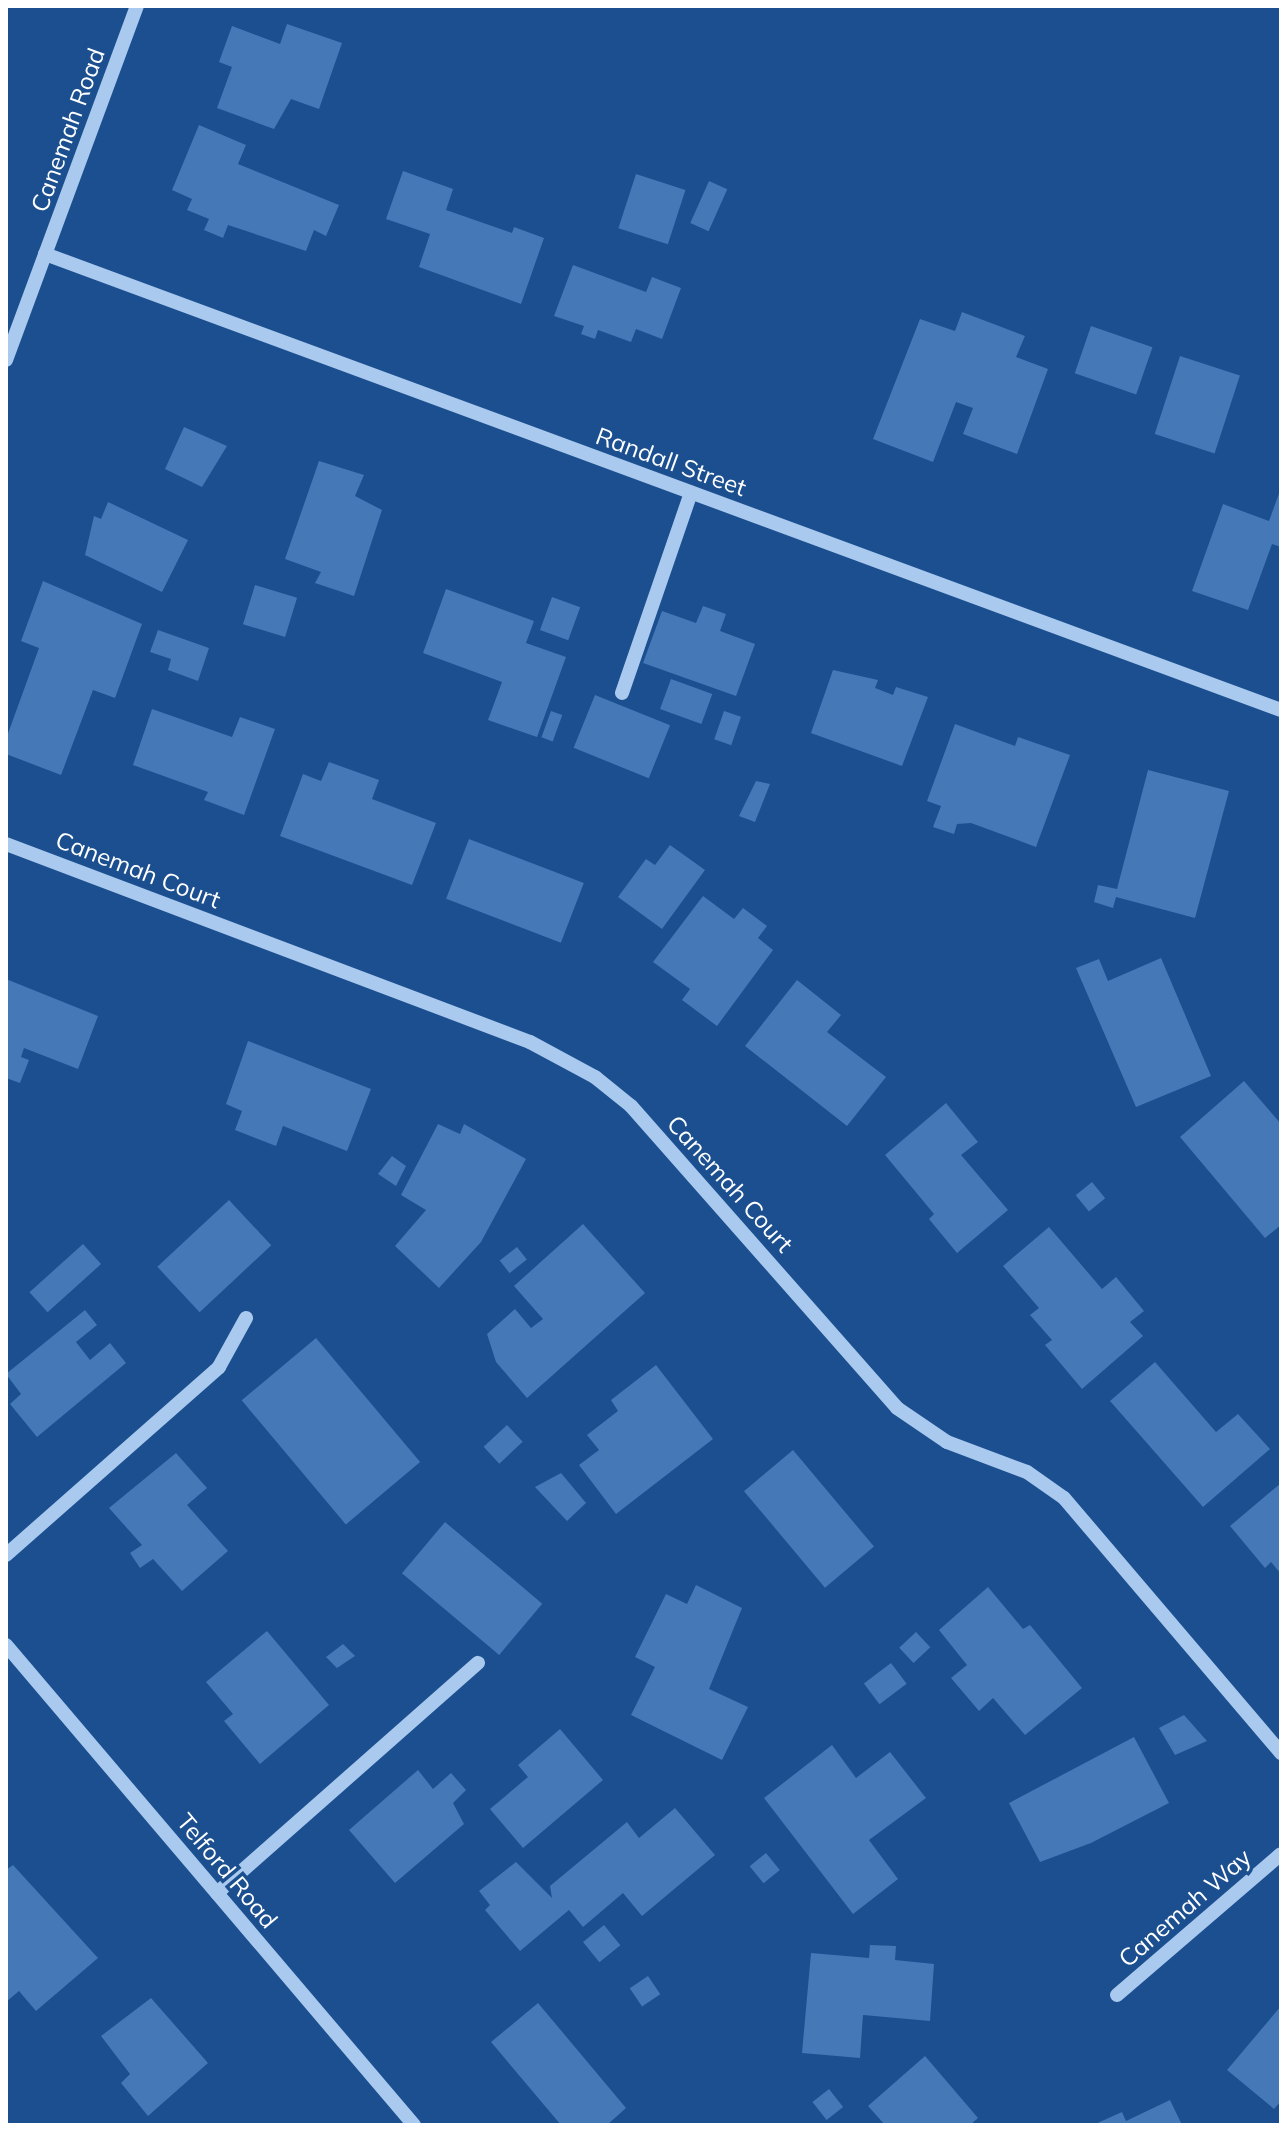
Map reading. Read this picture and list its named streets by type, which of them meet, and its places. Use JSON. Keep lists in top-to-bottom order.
{
  "streets": {
    "street": [
      "Canemah Road",
      "Randall Street",
      "Canemah Court",
      "Telford Road",
      "Canemah Way"
    ]
  },
  "crossings": [
    ["Canemah Road", "Randall Street"]
  ]
}
